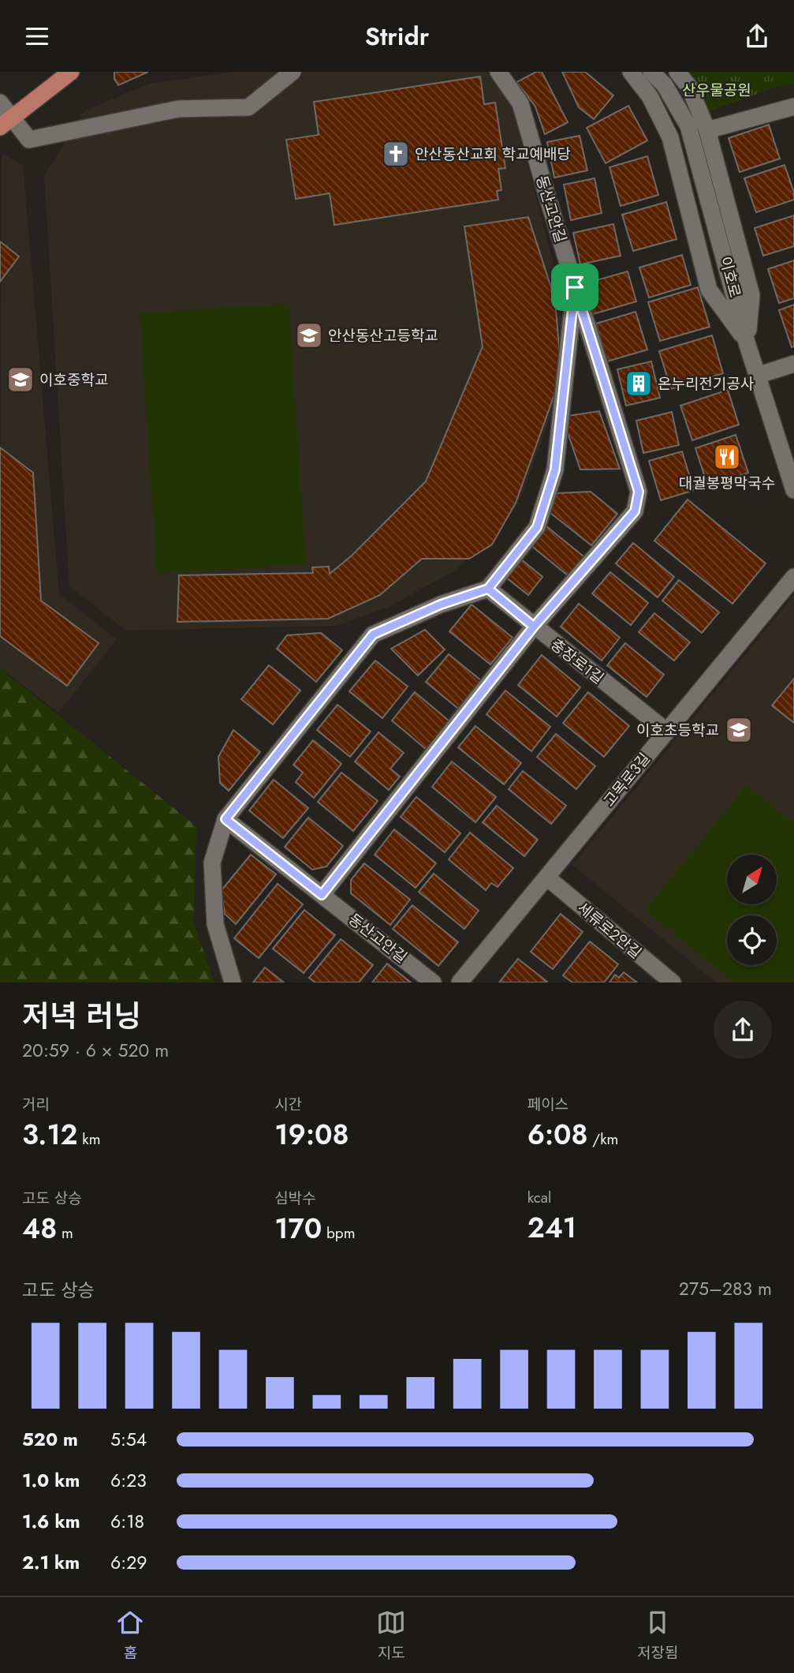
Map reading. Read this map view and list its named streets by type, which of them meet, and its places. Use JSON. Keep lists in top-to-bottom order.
{
  "streets": {
    "street": [
      "동산고안길",
      "이호로",
      "충장로1길",
      "고목로3길",
      "세류로2안길"
    ]
  },
  "crossings": [
    ["동산고안길", "충장로1길"],
    ["충장로1길", "고목로3길"],
    ["고목로3길", "세류로2안길"]
  ],
  "parks": ["산우물공원"],
  "places": {
    "church": ["안산동산교회 학교예배당"],
    "school or university": ["안산동산고등학교", "이호중학교", "이호초등학교"],
    "building": ["온누리전기공사"],
    "restaurant": ["대궐봉평막국수"]
  },
  "north": "top right",
  "page": {
    "header": "Stridr",
    "heading": ["저녁 러닝", "20:59 · 6 × 520 m"],
    "stats": [
      ["거리", "3.12 km"],
      ["시간", "19:08"],
      ["페이스", "6:08 /km"],
      ["고도 상승", "48 m"],
      ["심박수", "170 bpm"],
      ["kcal", "241"]
    ],
    "chart": ["고도 상승", "275–283 m"],
    "list": [
      {
        "name": "520 m",
        "note": "5:54"
      },
      {
        "name": "1.0 km",
        "note": "6:23"
      },
      {
        "name": "1.6 km",
        "note": "6:18"
      },
      {
        "name": "2.1 km",
        "note": "6:29"
      }
    ],
    "tabs": ["홈", "지도", "저장됨"]
  }
}
